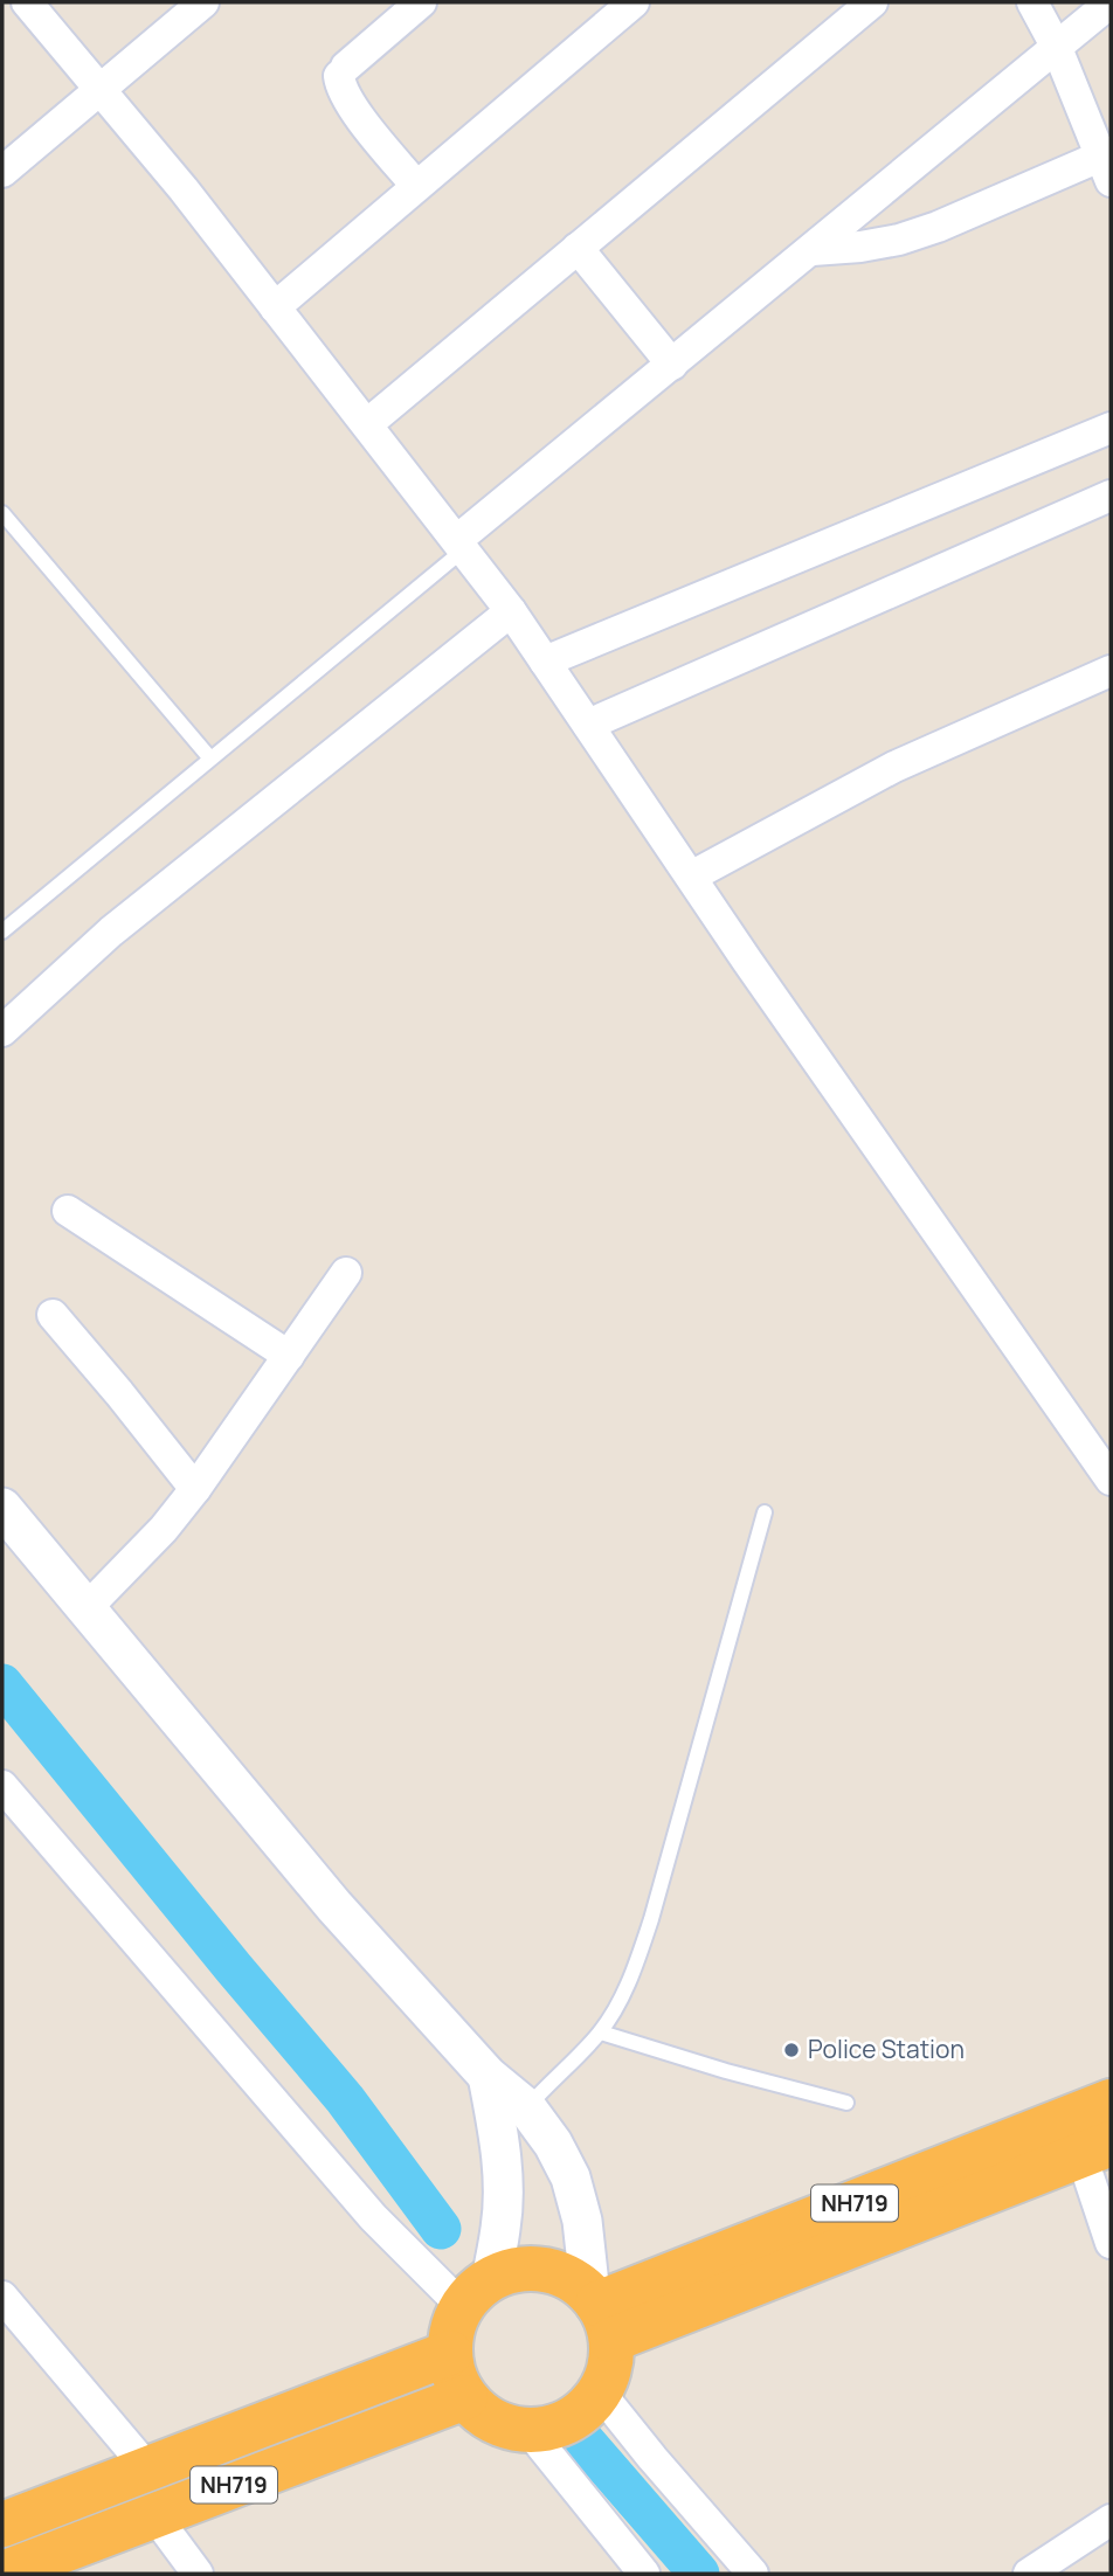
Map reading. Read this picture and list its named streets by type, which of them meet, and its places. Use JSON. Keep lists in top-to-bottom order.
{
  "streets": {
    "highway": ["NH719"]
  },
  "places": ["Police Station"]
}
